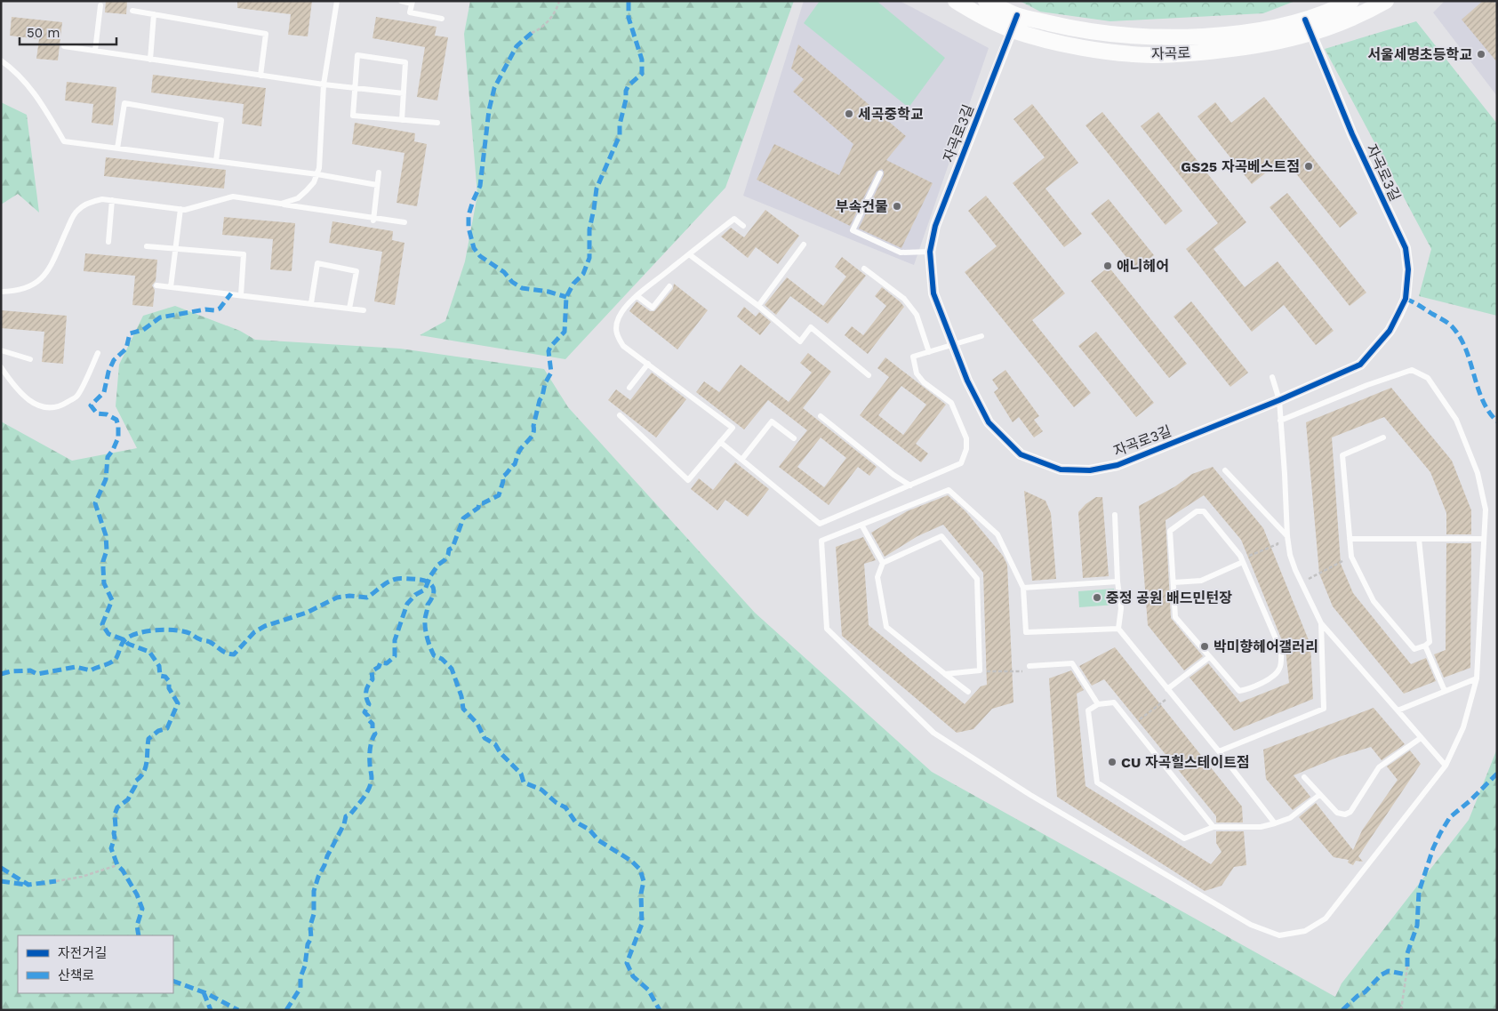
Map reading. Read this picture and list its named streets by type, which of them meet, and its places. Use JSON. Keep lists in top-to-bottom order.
{
  "streets": {
    "main road": ["자곡로"],
    "street": ["자곡로3길"]
  },
  "crossings": [
    ["자곡로", "자곡로3길"]
  ],
  "places": [
    "서울세명초등학교",
    "세곡중학교",
    "GS25 자곡베스트점",
    "부속건물",
    "애니헤어",
    "중정 공원 배드민턴장",
    "박미향헤어갤러리",
    "CU 자곡힐스테이트점"
  ],
  "legend": ["자전거길", "산책로"],
  "scale_bar": "50 m"
}
